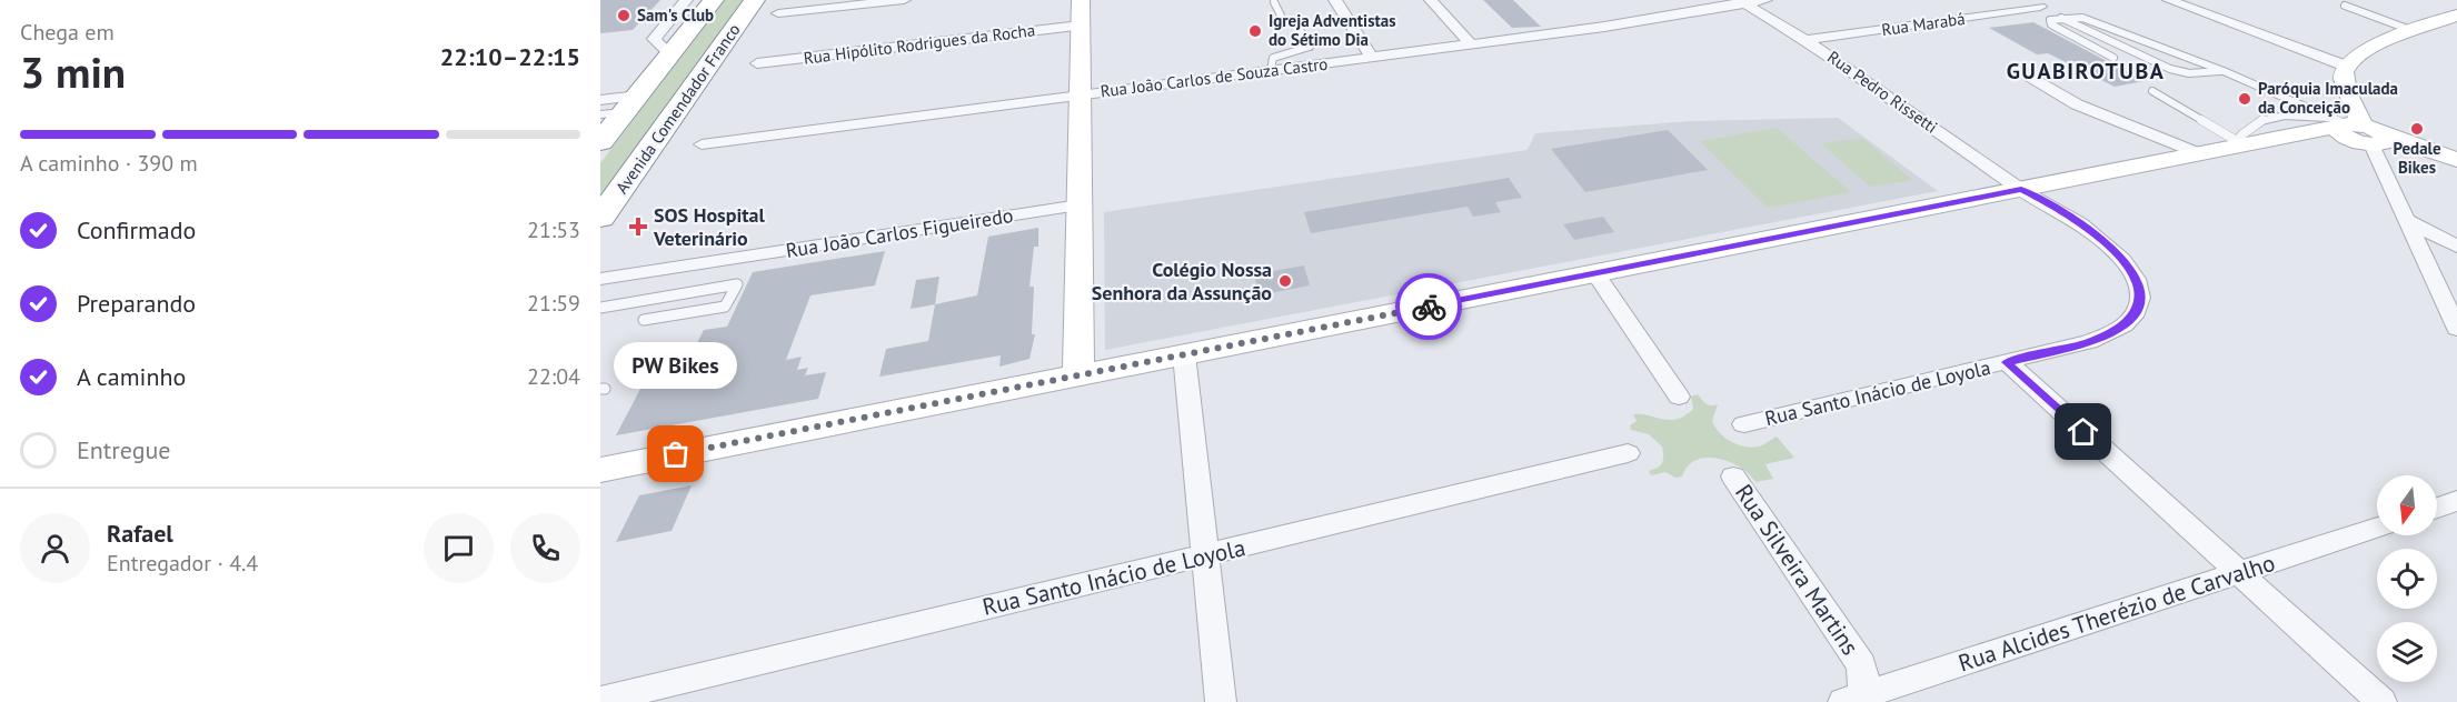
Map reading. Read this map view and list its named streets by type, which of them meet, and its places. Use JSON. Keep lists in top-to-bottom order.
{
  "streets": {
    "highway": ["Avenida Comendador Franco"],
    "street": [
      "Rua Marabá",
      "Rua Hipólito Rodrigues da Rocha",
      "Rua João Carlos de Souza Castro",
      "Rua Pedro Rissetti",
      "Rua João Carlos Figueiredo",
      "Rua Santo Inácio de Loyola",
      "Rua Silveira Martins",
      "Rua Alcides Therézio de Carvalho"
    ]
  },
  "crossings": [
    ["Rua Marabá", "Rua Pedro Rissetti"],
    ["Rua João Carlos de Souza Castro", "Rua Pedro Rissetti"],
    ["Rua Pedro Rissetti", "Rua Santo Inácio de Loyola"],
    ["Rua Silveira Martins", "Rua Alcides Therézio de Carvalho"]
  ],
  "districts": ["GUABIROTUBA"],
  "places": {
    "other": [
      "Sam's Club",
      "Igreja Adventistas do Sétimo Dia",
      "Paróquia Imaculada da Conceição",
      "Pedale Bikes",
      "Colégio Nossa Senhora da Assunção",
      "PW Bikes"
    ],
    "health": ["SOS Hospital Veterinário"]
  },
  "north": "bottom",
  "page": {
    "heading": ["3 min", "Chega em", "22:10–22:15"],
    "panel": ["Rafael", "Entregador · 4.4"],
    "bar": "A caminho · 390 m",
    "list": [
      ["Confirmado", "21:53"],
      ["Preparando", "21:59"],
      ["A caminho", "22:04"],
      "Entregue"
    ],
    "bubble": "PW Bikes"
  }
}
